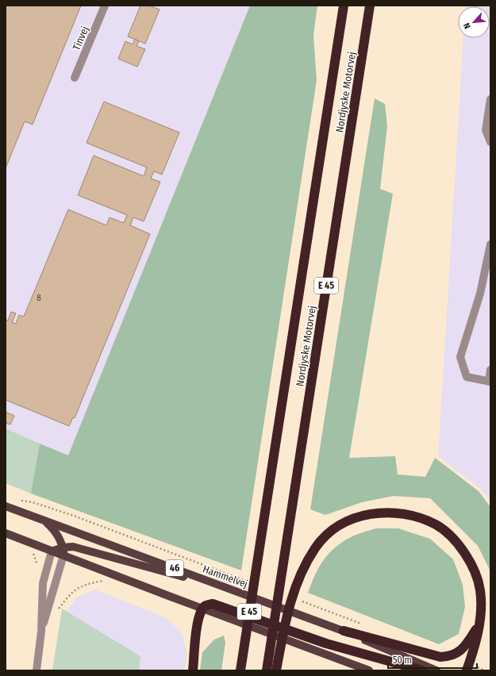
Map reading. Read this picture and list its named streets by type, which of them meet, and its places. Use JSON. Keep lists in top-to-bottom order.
{
  "streets": {
    "highway": ["Nordjyske Motorvej", "E 45"],
    "main road": ["46", "Hammelvej"],
    "street": ["Tinvej"]
  },
  "house_numbers": ["8"],
  "scale_bar": "50 m",
  "north": "bottom left"
}
